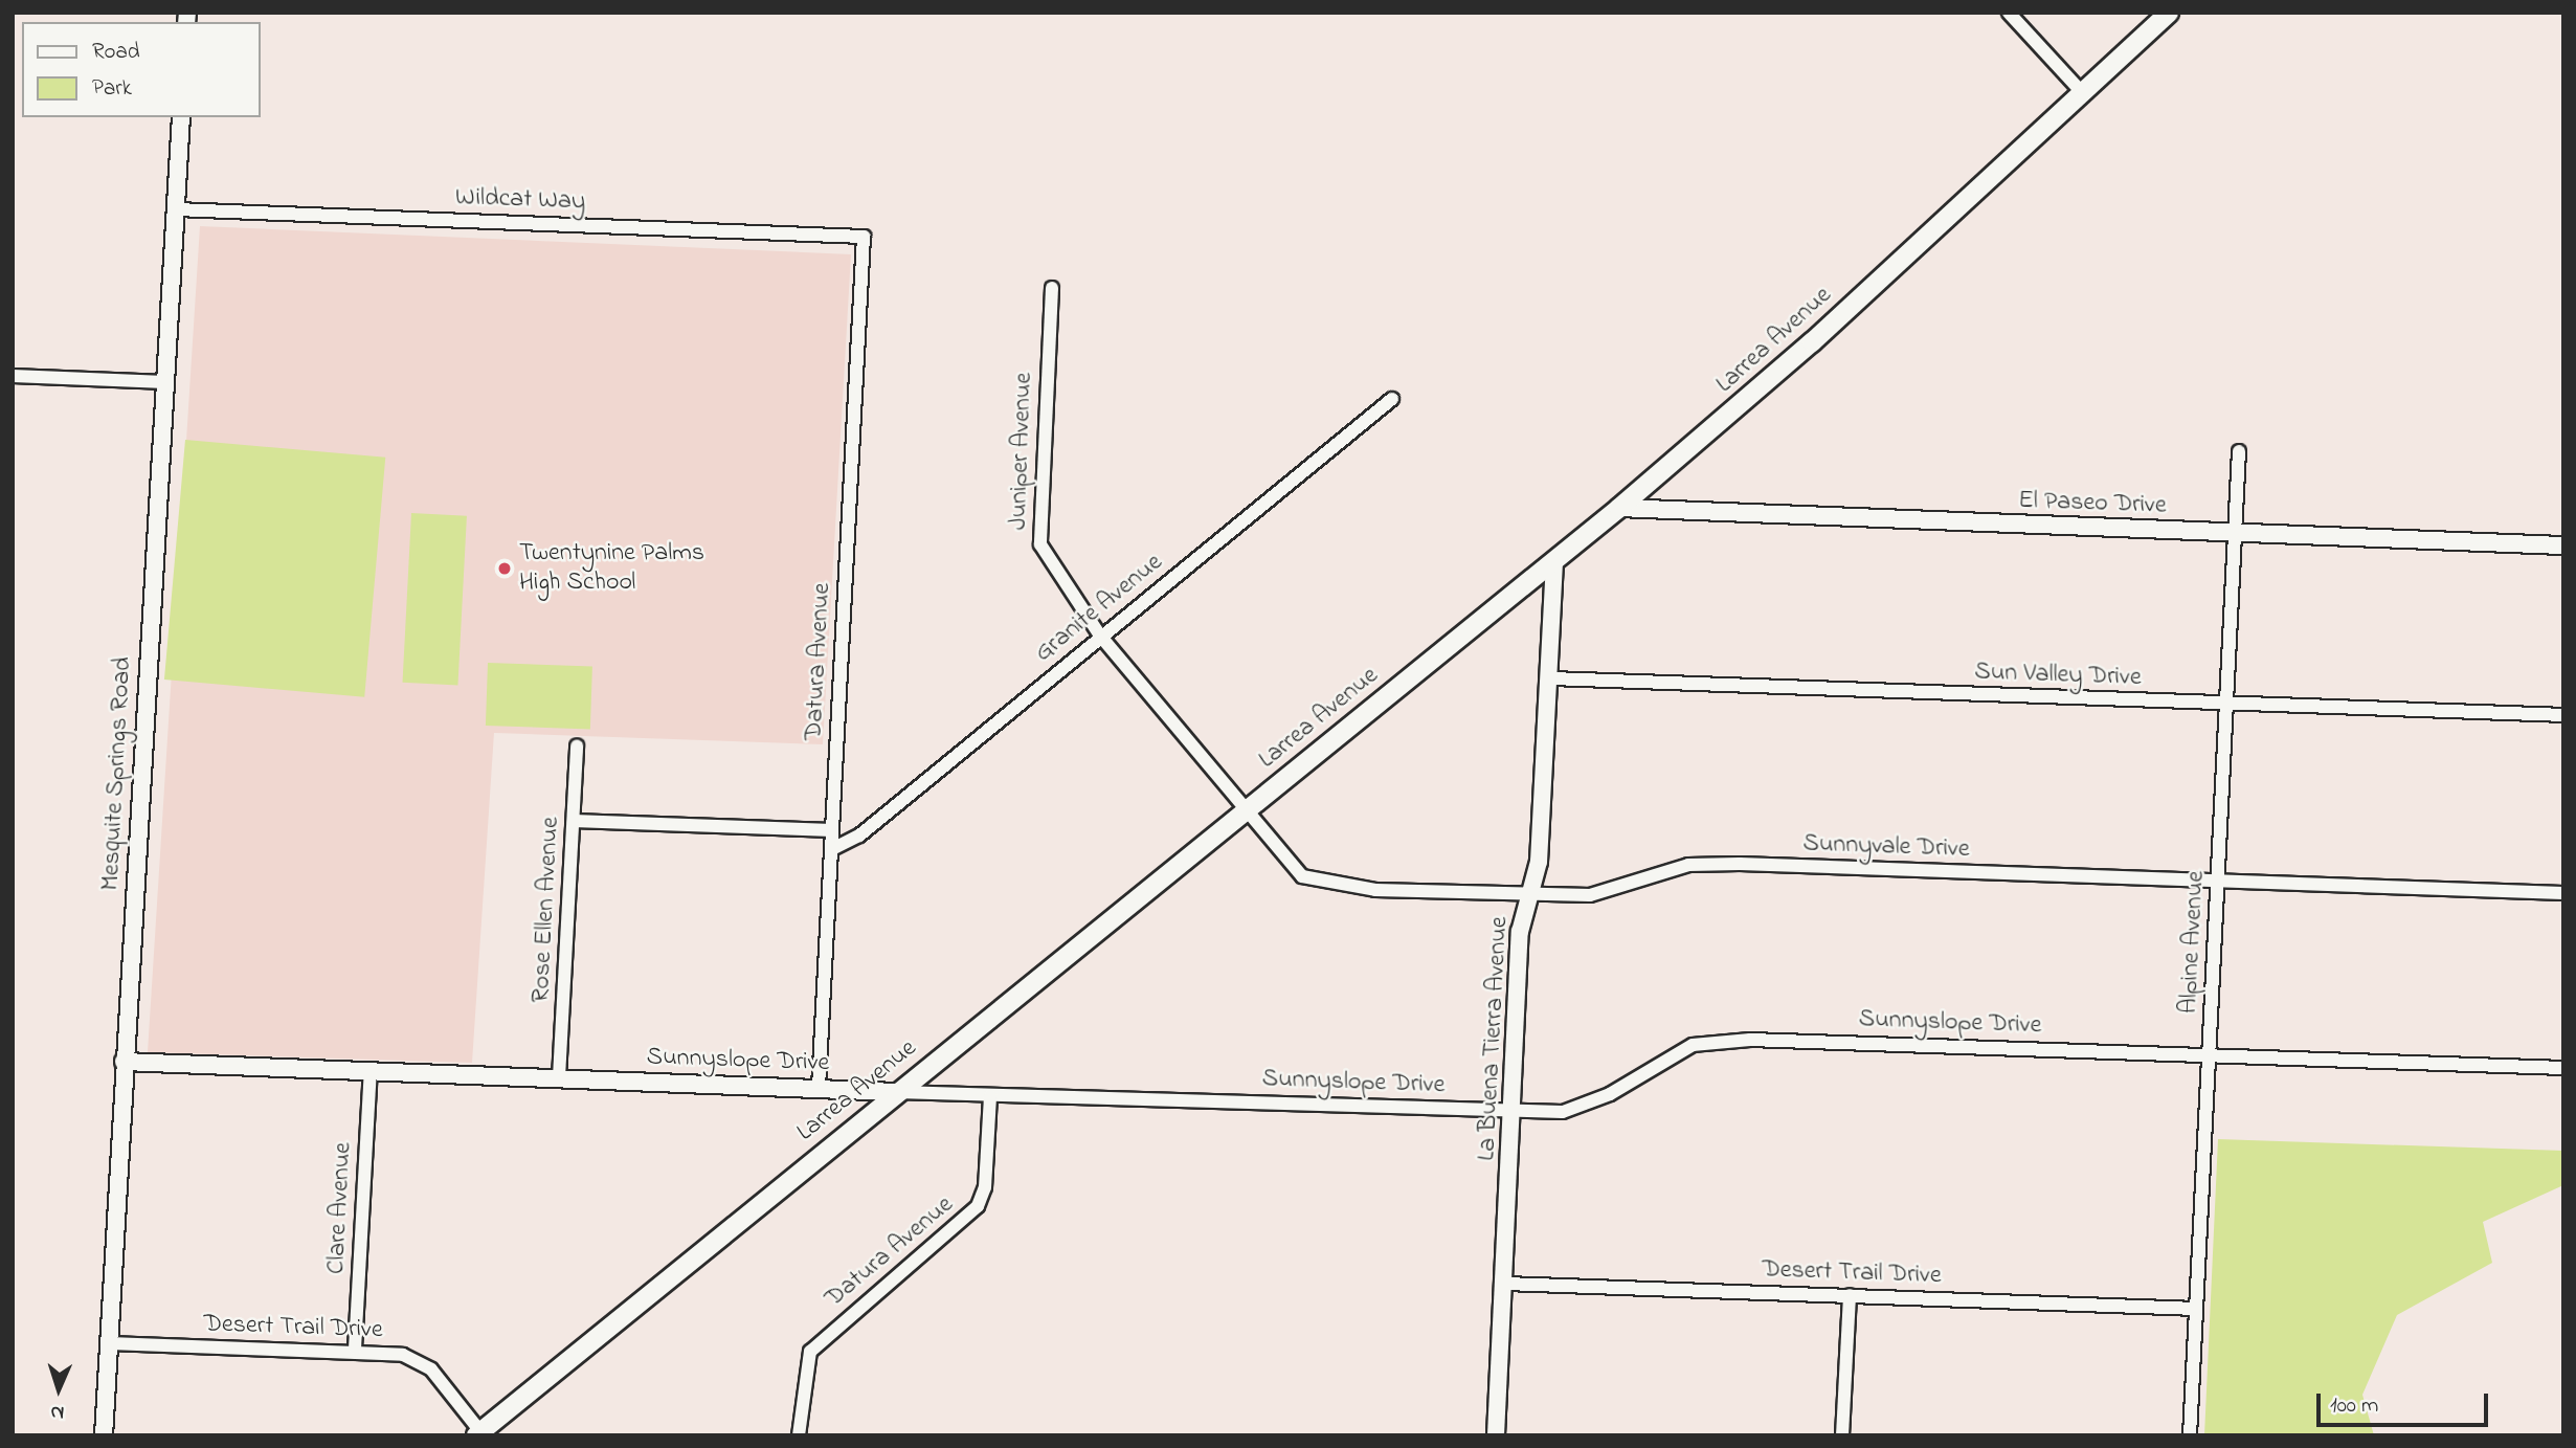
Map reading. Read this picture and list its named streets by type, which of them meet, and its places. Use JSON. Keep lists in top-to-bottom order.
{
  "streets": {
    "main road": ["Larrea Avenue"],
    "street": [
      "Wildcat Way",
      "Juniper Avenue",
      "El Paseo Drive",
      "Granite Avenue",
      "Datura Avenue",
      "Sun Valley Drive",
      "Mesquite Springs Road",
      "Sunnyvale Drive",
      "Rose Ellen Avenue",
      "Alpine Avenue",
      "Sunnyslope Drive",
      "La Buena Tierra Avenue",
      "Clare Avenue",
      "Desert Trail Drive"
    ]
  },
  "crossings": [
    ["Wildcat Way", "Datura Avenue"],
    ["Wildcat Way", "Mesquite Springs Road"],
    ["Larrea Avenue", "Juniper Avenue"],
    ["Larrea Avenue", "El Paseo Drive"],
    ["Larrea Avenue", "Sunnyvale Drive"],
    ["Larrea Avenue", "Sunnyslope Drive"],
    ["Larrea Avenue", "La Buena Tierra Avenue"],
    ["Larrea Avenue", "Desert Trail Drive"],
    ["Juniper Avenue", "Granite Avenue"],
    ["Juniper Avenue", "Sunnyvale Drive"],
    ["El Paseo Drive", "Alpine Avenue"],
    ["Granite Avenue", "Datura Avenue"],
    ["Datura Avenue", "Sunnyslope Drive"],
    ["Sun Valley Drive", "Alpine Avenue"],
    ["Sun Valley Drive", "La Buena Tierra Avenue"],
    ["Mesquite Springs Road", "Sunnyslope Drive"],
    ["Mesquite Springs Road", "Desert Trail Drive"],
    ["Sunnyvale Drive", "Alpine Avenue"],
    ["Sunnyvale Drive", "La Buena Tierra Avenue"],
    ["Rose Ellen Avenue", "Sunnyslope Drive"],
    ["Alpine Avenue", "Sunnyslope Drive"],
    ["Alpine Avenue", "Desert Trail Drive"],
    ["Sunnyslope Drive", "La Buena Tierra Avenue"],
    ["Sunnyslope Drive", "Clare Avenue"],
    ["La Buena Tierra Avenue", "Desert Trail Drive"],
    ["Clare Avenue", "Desert Trail Drive"]
  ],
  "places": ["Twentynine Palms High School"],
  "legend": ["Road", "Park"],
  "scale_bar": "100 m",
  "north": "bottom"
}
